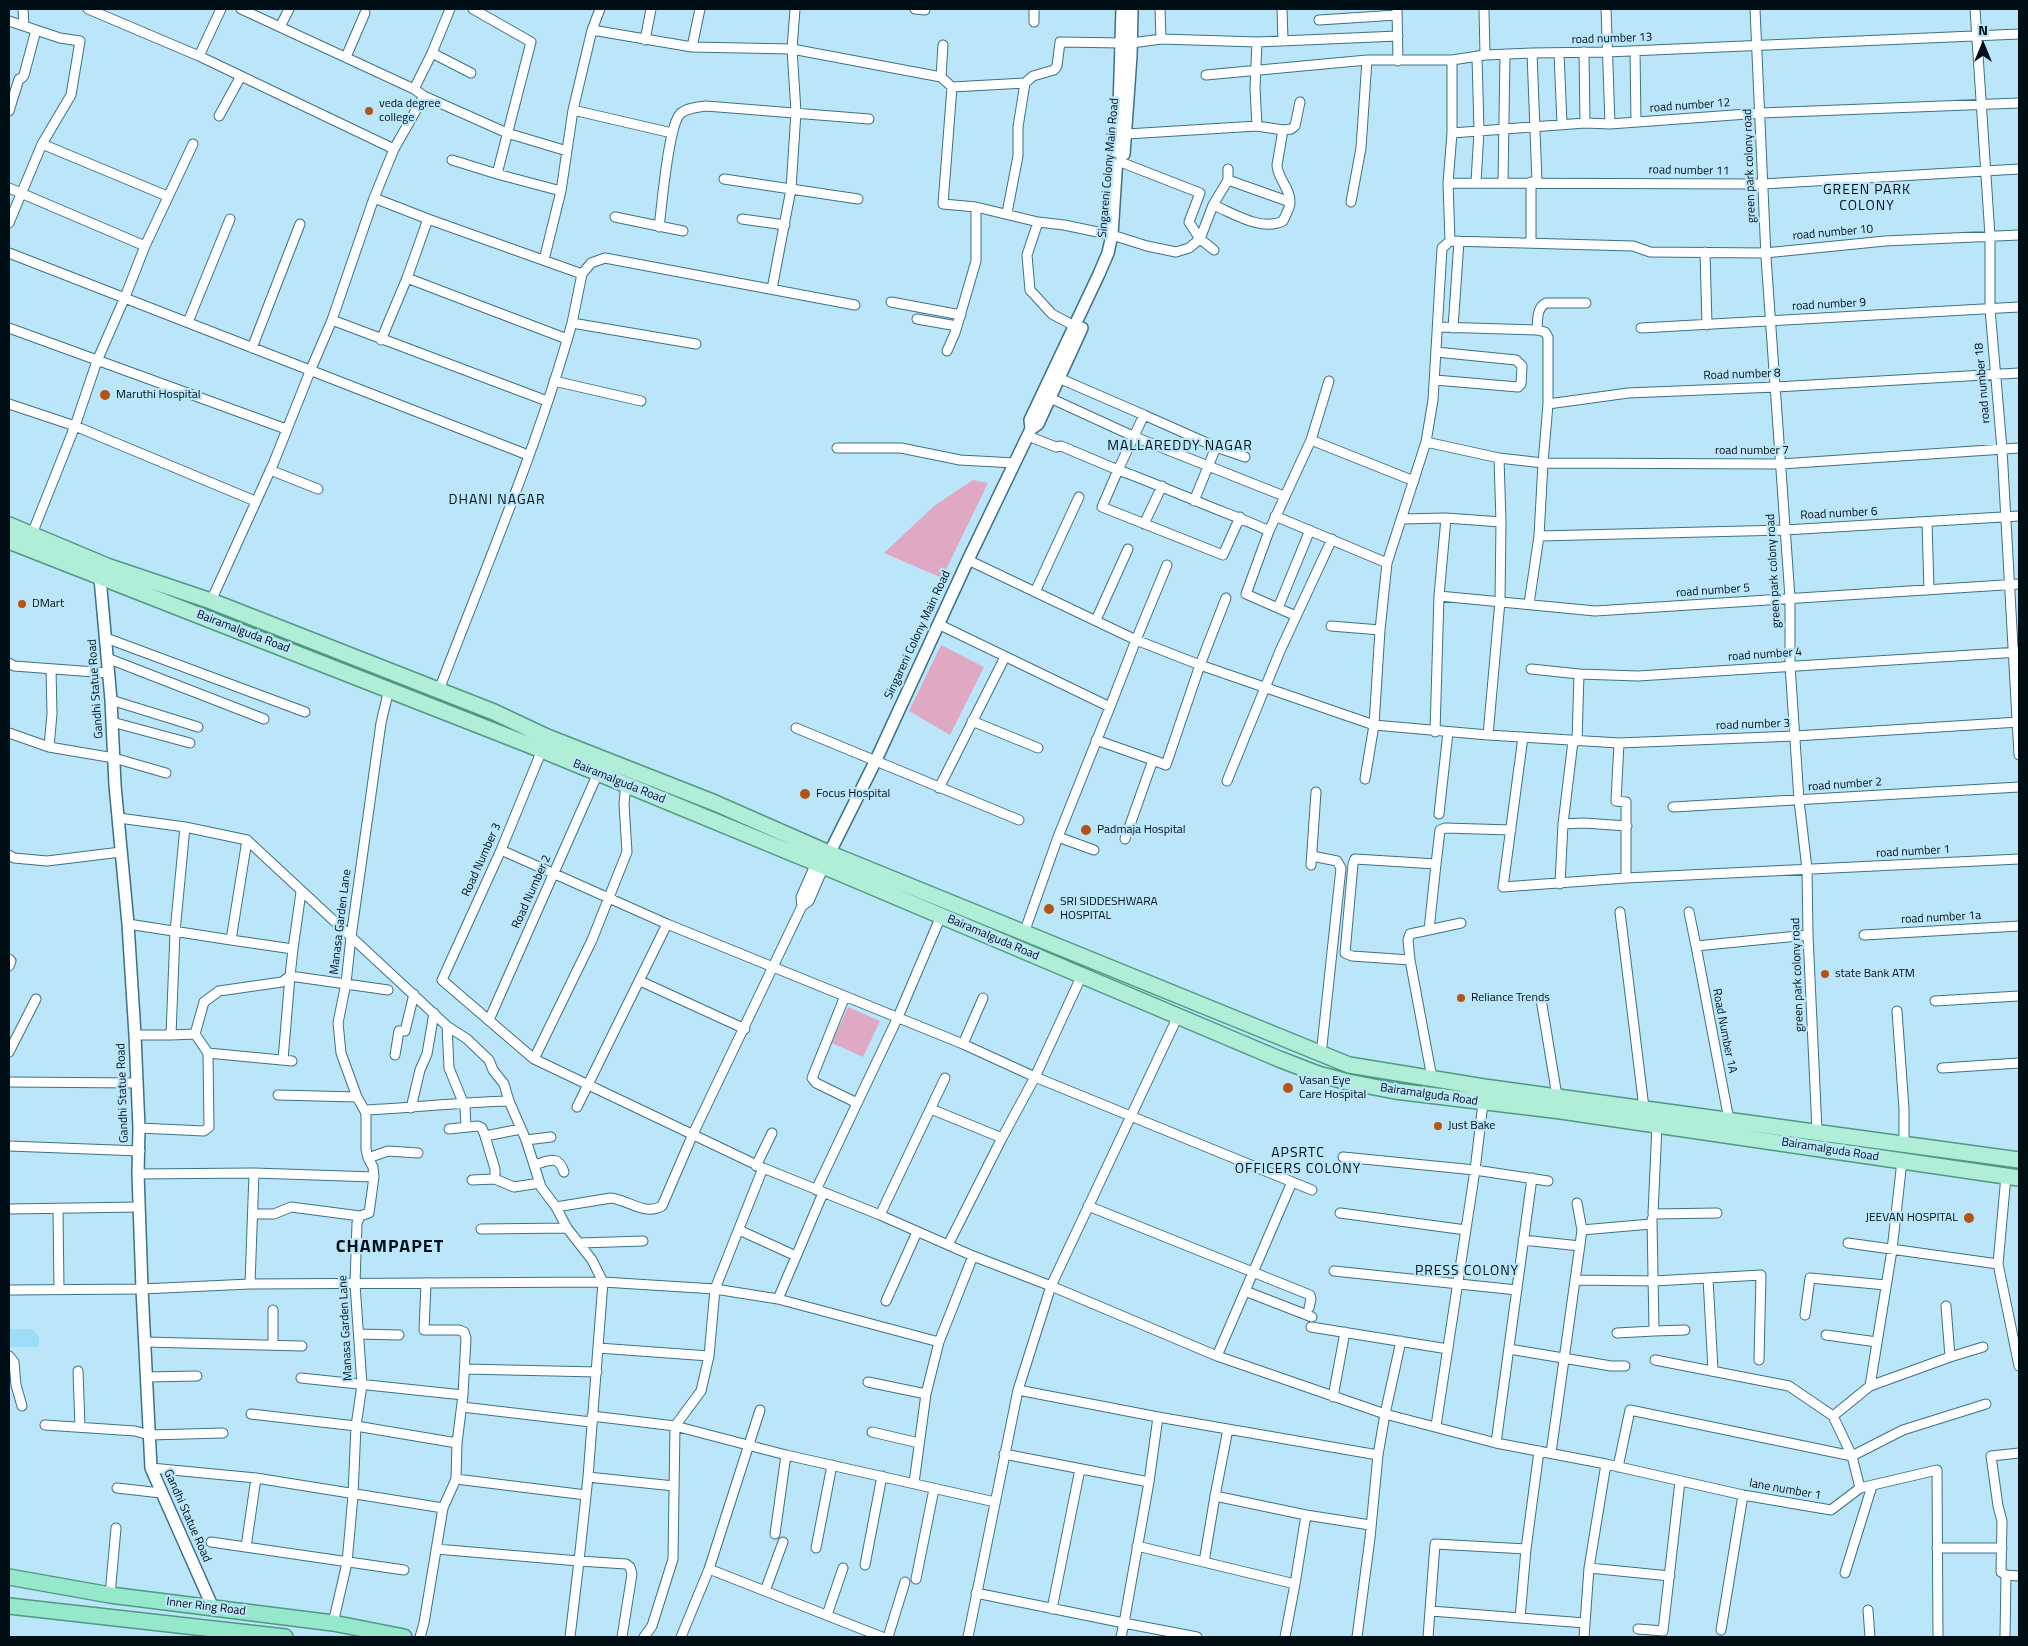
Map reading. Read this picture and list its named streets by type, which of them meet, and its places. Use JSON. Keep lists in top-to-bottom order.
{
  "streets": {
    "highway": ["Inner Ring Road"],
    "main road": ["Bairamalguda Road"],
    "street": [
      "road number 13",
      "road number 12",
      "green park colony road",
      "Singareni Colony Main Road",
      "road number 11",
      "road number 10",
      "road number 9",
      "Road number 8",
      "road number 18",
      "road number 7",
      "Road number 6",
      "road number 5",
      "road number 4",
      "Gandhi Statue Road",
      "road number 3",
      "road number 2",
      "road number 1",
      "Road Number 3",
      "Road Number 2",
      "road number 1a",
      "Manasa Garden Lane",
      "Road Number 1A",
      "lane number 1"
    ]
  },
  "crossings": [
    ["road number 13", "green park colony road"],
    ["road number 13", "road number 18"],
    ["road number 12", "green park colony road"],
    ["road number 12", "road number 18"],
    ["green park colony road", "road number 11"],
    ["green park colony road", "road number 10"],
    ["green park colony road", "road number 9"],
    ["green park colony road", "Road number 8"],
    ["green park colony road", "road number 7"],
    ["green park colony road", "Road number 6"],
    ["green park colony road", "road number 5"],
    ["green park colony road", "Bairamalguda Road"],
    ["green park colony road", "road number 4"],
    ["green park colony road", "road number 3"],
    ["green park colony road", "road number 2"],
    ["green park colony road", "road number 1"],
    ["Singareni Colony Main Road", "Bairamalguda Road"],
    ["Singareni Colony Main Road", "road number 3"],
    ["road number 11", "road number 18"],
    ["road number 10", "road number 18"],
    ["road number 9", "road number 18"],
    ["Road number 8", "road number 18"],
    ["road number 18", "road number 7"],
    ["road number 18", "Road number 6"],
    ["road number 18", "road number 5"],
    ["road number 18", "road number 4"],
    ["road number 18", "road number 3"],
    ["Bairamalguda Road", "Gandhi Statue Road"],
    ["Bairamalguda Road", "Road Number 3"],
    ["Bairamalguda Road", "Road Number 2"],
    ["Bairamalguda Road", "Manasa Garden Lane"],
    ["Bairamalguda Road", "Road Number 1A"],
    ["Gandhi Statue Road", "Inner Ring Road"],
    ["Road Number 3", "lane number 1"],
    ["Road Number 2", "lane number 1"],
    ["Manasa Garden Lane", "Inner Ring Road"]
  ],
  "districts": [
    "GREEN PARK COLONY",
    "MALLAREDDY NAGAR",
    "DHANI NAGAR",
    "APSRTC OFFICERS COLONY",
    "CHAMPAPET",
    "PRESS COLONY"
  ],
  "places": [
    "veda degree college",
    "Maruthi Hospital",
    "DMart",
    "Focus Hospital",
    "Padmaja Hospital",
    "SRI SIDDESHWARA HOSPITAL",
    "state Bank ATM",
    "Reliance Trends",
    "Vasan Eye Care Hospital",
    "Just Bake",
    "JEEVAN HOSPITAL"
  ],
  "north": "top"
}
